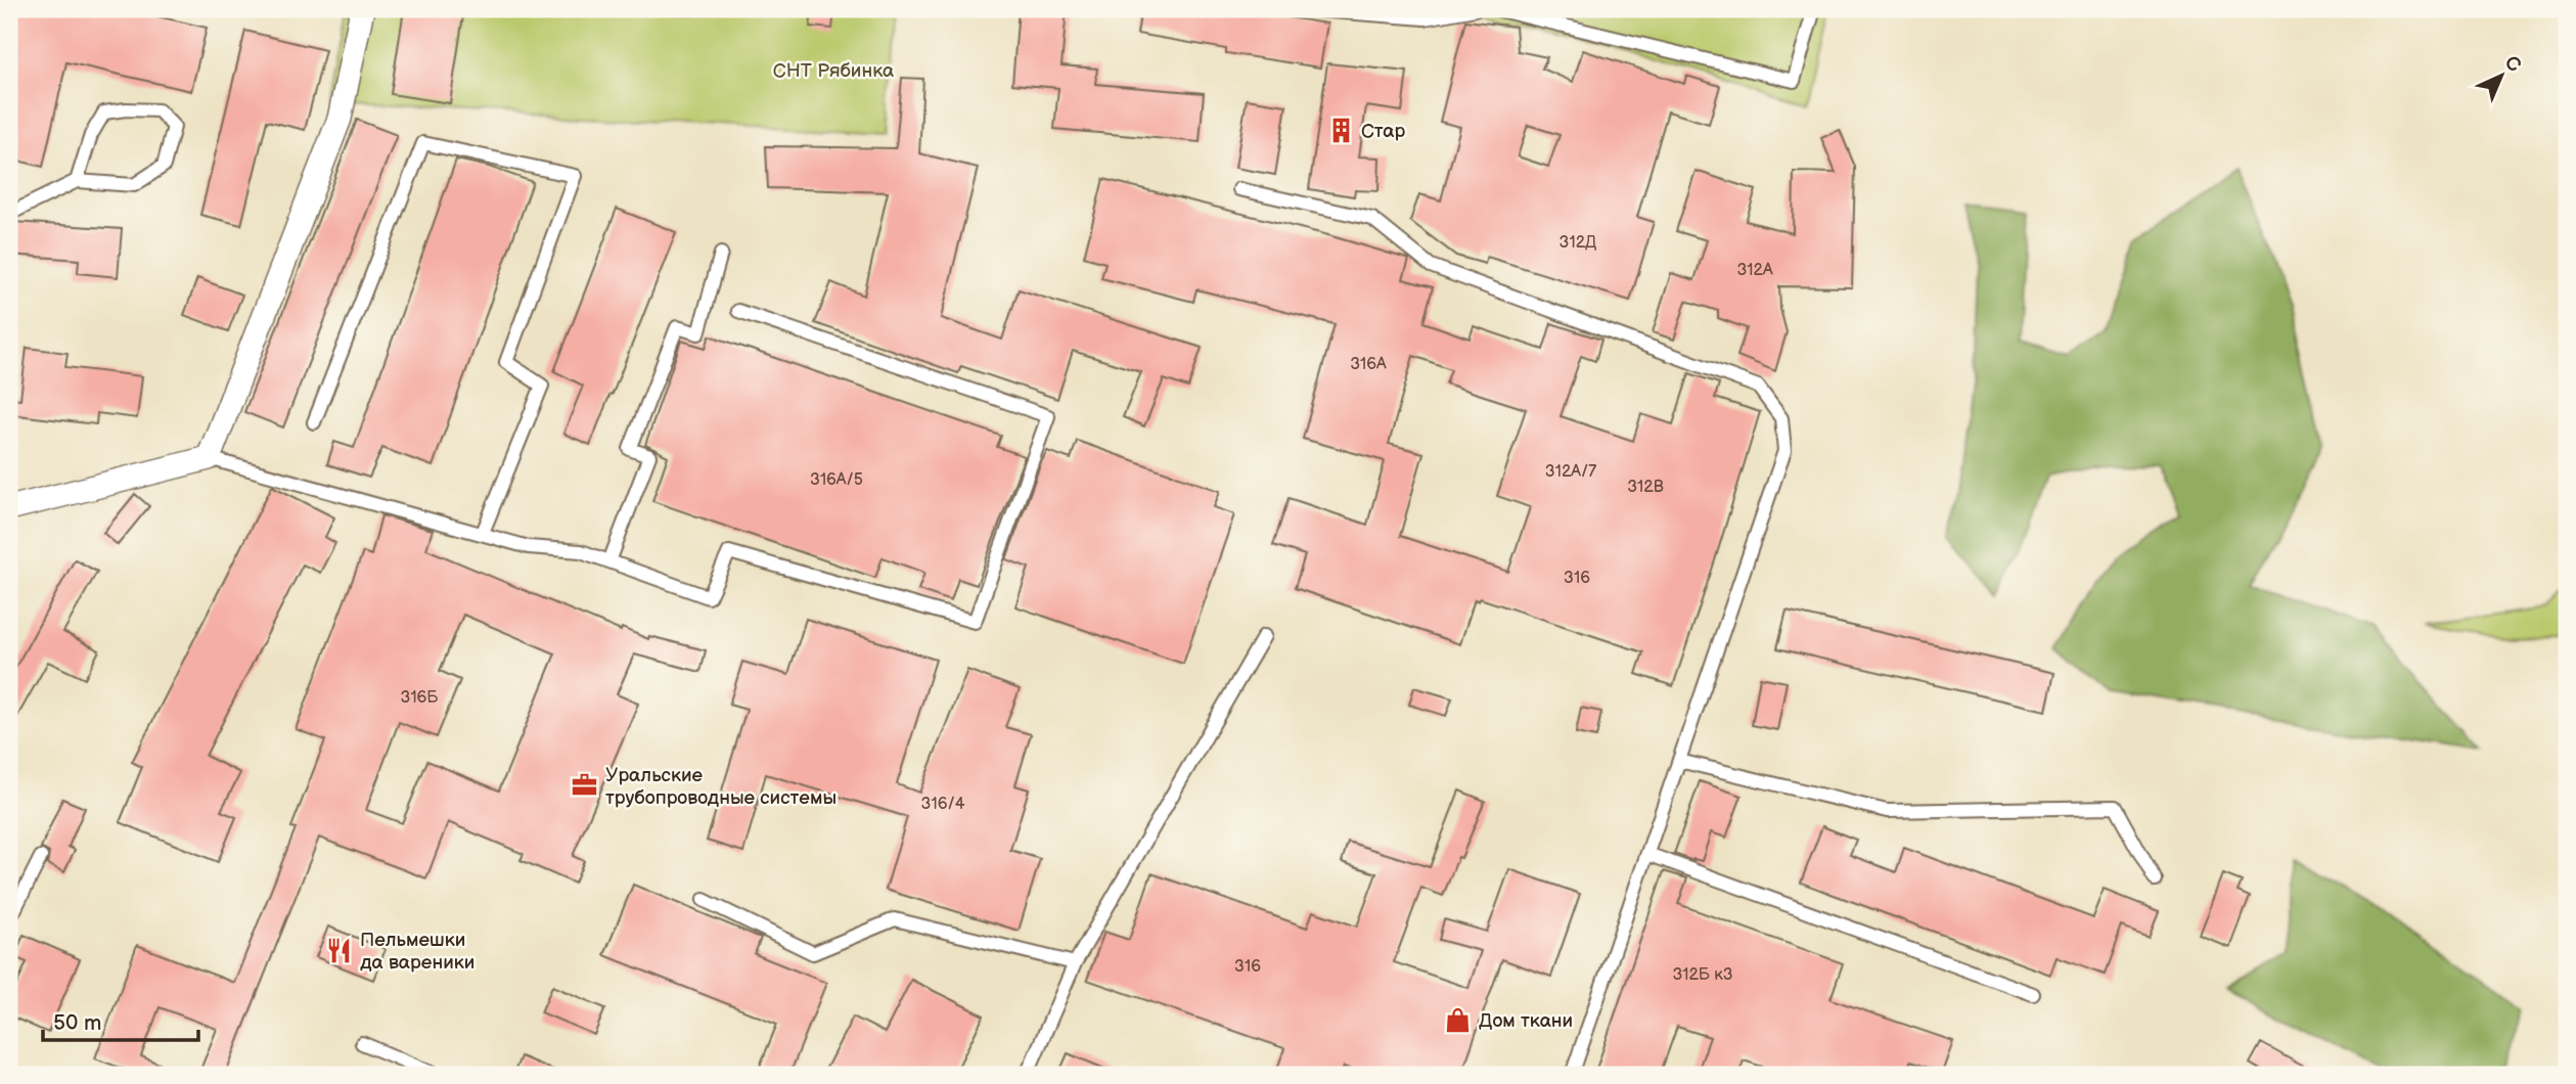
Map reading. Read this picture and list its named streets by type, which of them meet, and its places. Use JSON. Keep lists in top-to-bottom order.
{
  "parks": ["СНТ Рябинка"],
  "places": {
    "building": ["Стар"],
    "office": ["Уральские трубопроводные системы"],
    "restaurant": ["Пельмешки да вареники"],
    "shop": ["Дом ткани"]
  },
  "house_numbers": [
    "312Д",
    "312А",
    "316А",
    "312А/7",
    "316А/5",
    "312В",
    "316",
    "316Б",
    "316/4",
    "316",
    "312Б к3"
  ],
  "scale_bar": "50 m",
  "north": "top right"
}
